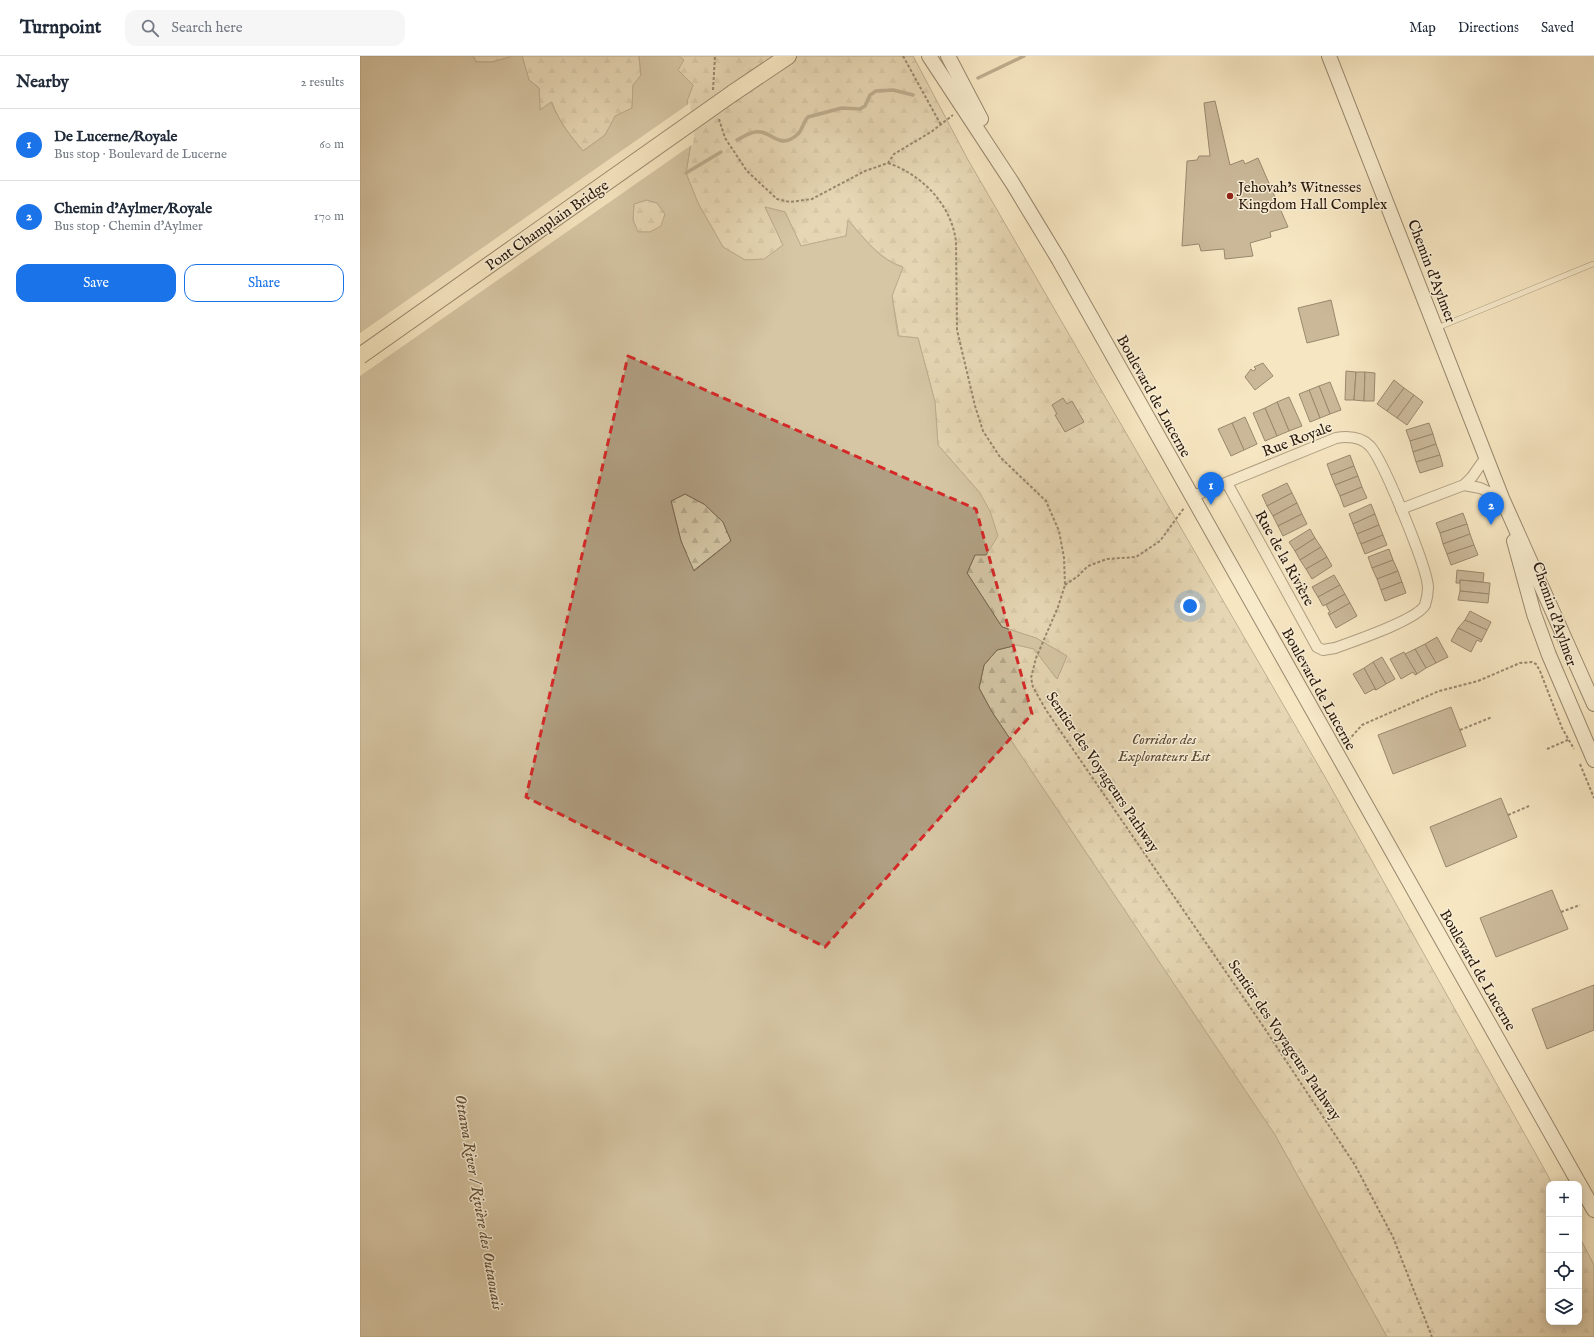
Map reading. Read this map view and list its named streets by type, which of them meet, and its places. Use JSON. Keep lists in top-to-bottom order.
{
  "streets": {
    "main road": ["Pont Champlain Bridge"],
    "street": [
      "Chemin d'Aylmer",
      "Boulevard de Lucerne",
      "Rue Royale",
      "Rue de la Rivière"
    ],
    "path": ["Sentier des Voyageurs Pathway"]
  },
  "crossings": [
    ["Boulevard de Lucerne", "Rue Royale"],
    ["Rue Royale", "Rue de la Rivière"]
  ],
  "water": ["Ottawa River / Rivière des Outaouais"],
  "parks": ["Corridor des Explorateurs Est"],
  "places": ["Jehovah's Witnesses Kingdom Hall Complex"],
  "page": {
    "header": "Turnpoint",
    "search": "Search here",
    "nav": ["Map", "Directions", "Saved"],
    "heading": ["Nearby", "2 results"],
    "list": [
      {
        "mark": "1",
        "name": "De Lucerne/Royale",
        "note": "Bus stop · Boulevard de Lucerne",
        "value": "60 m"
      },
      {
        "mark": "2",
        "name": "Chemin d'Aylmer/Royale",
        "note": "Bus stop · Chemin d'Aylmer",
        "value": "170 m"
      }
    ],
    "buttons": ["Save", "Share"],
    "pins": ["1", "2"],
    "map_buttons": ["+", "−"]
  }
}
